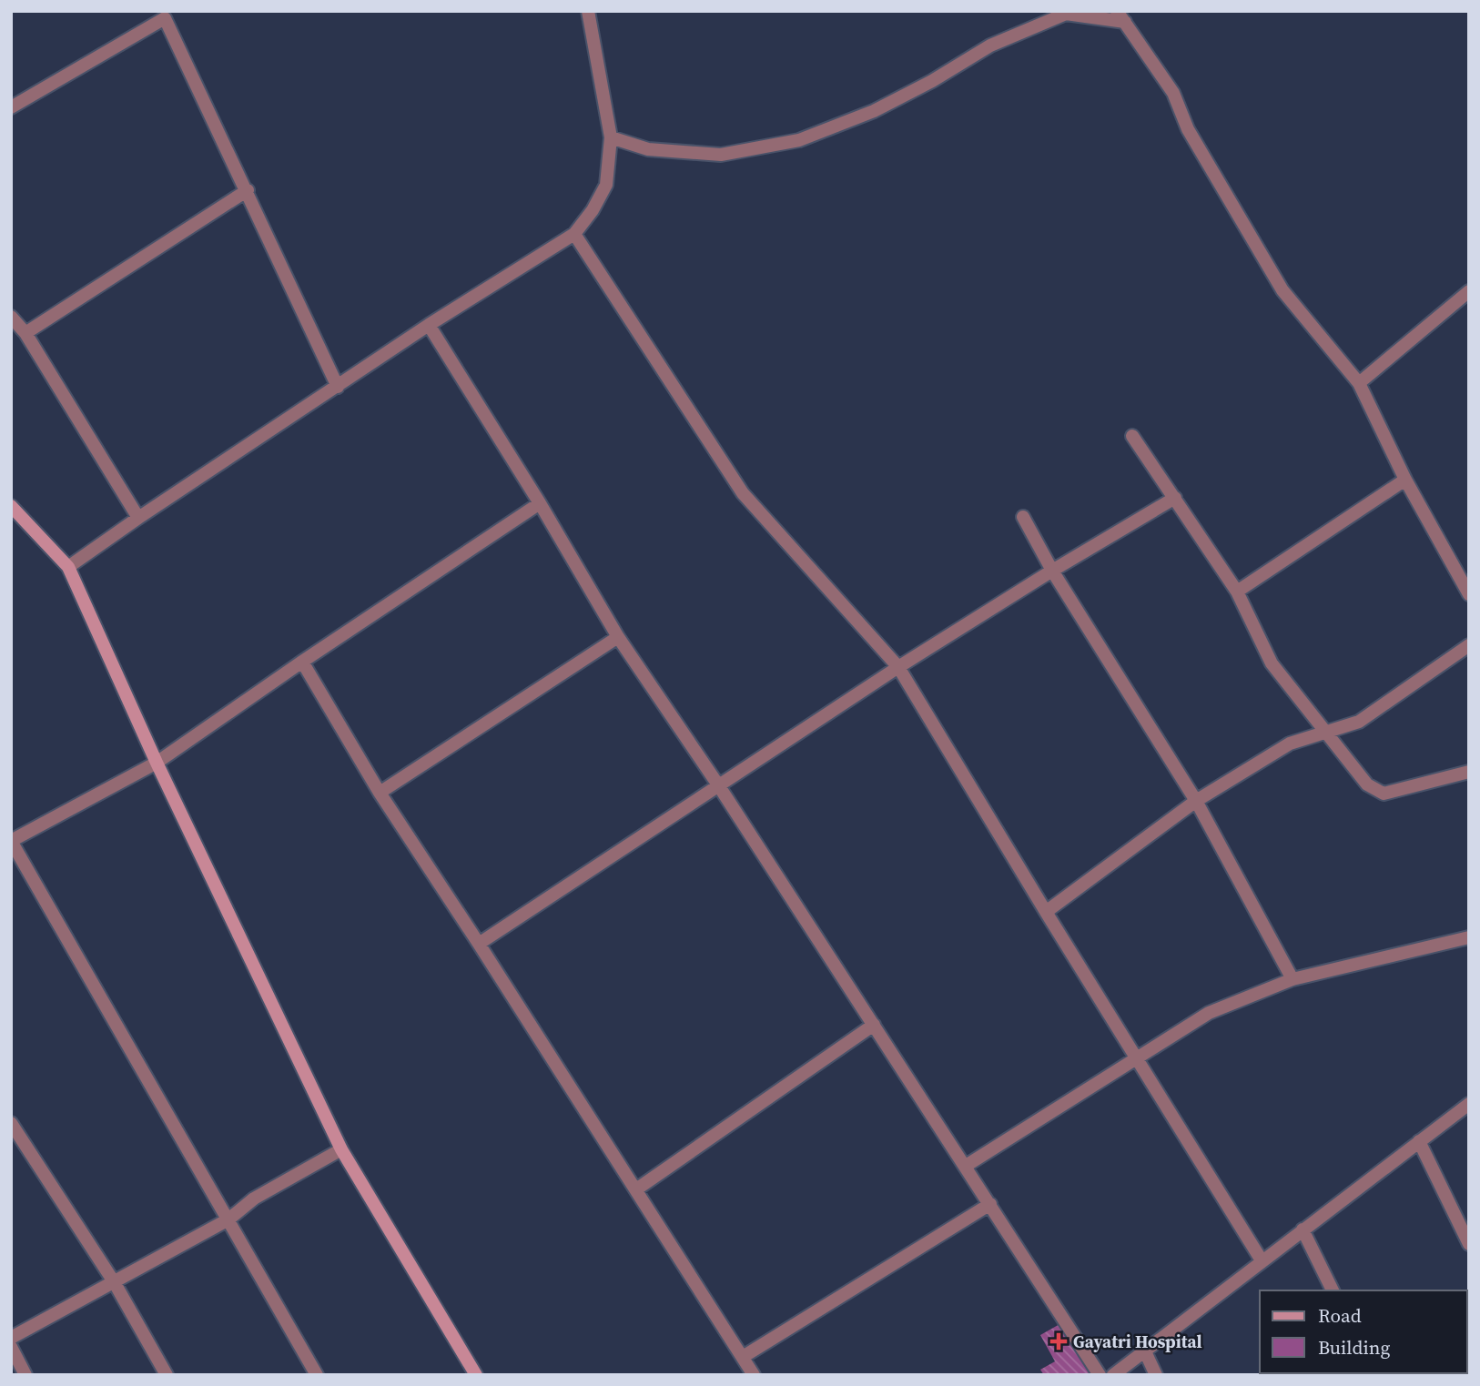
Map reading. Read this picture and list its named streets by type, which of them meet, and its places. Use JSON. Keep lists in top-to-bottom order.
{
  "places": {
    "health": ["Gayatri Hospital"]
  },
  "legend": ["Road", "Building"]
}
